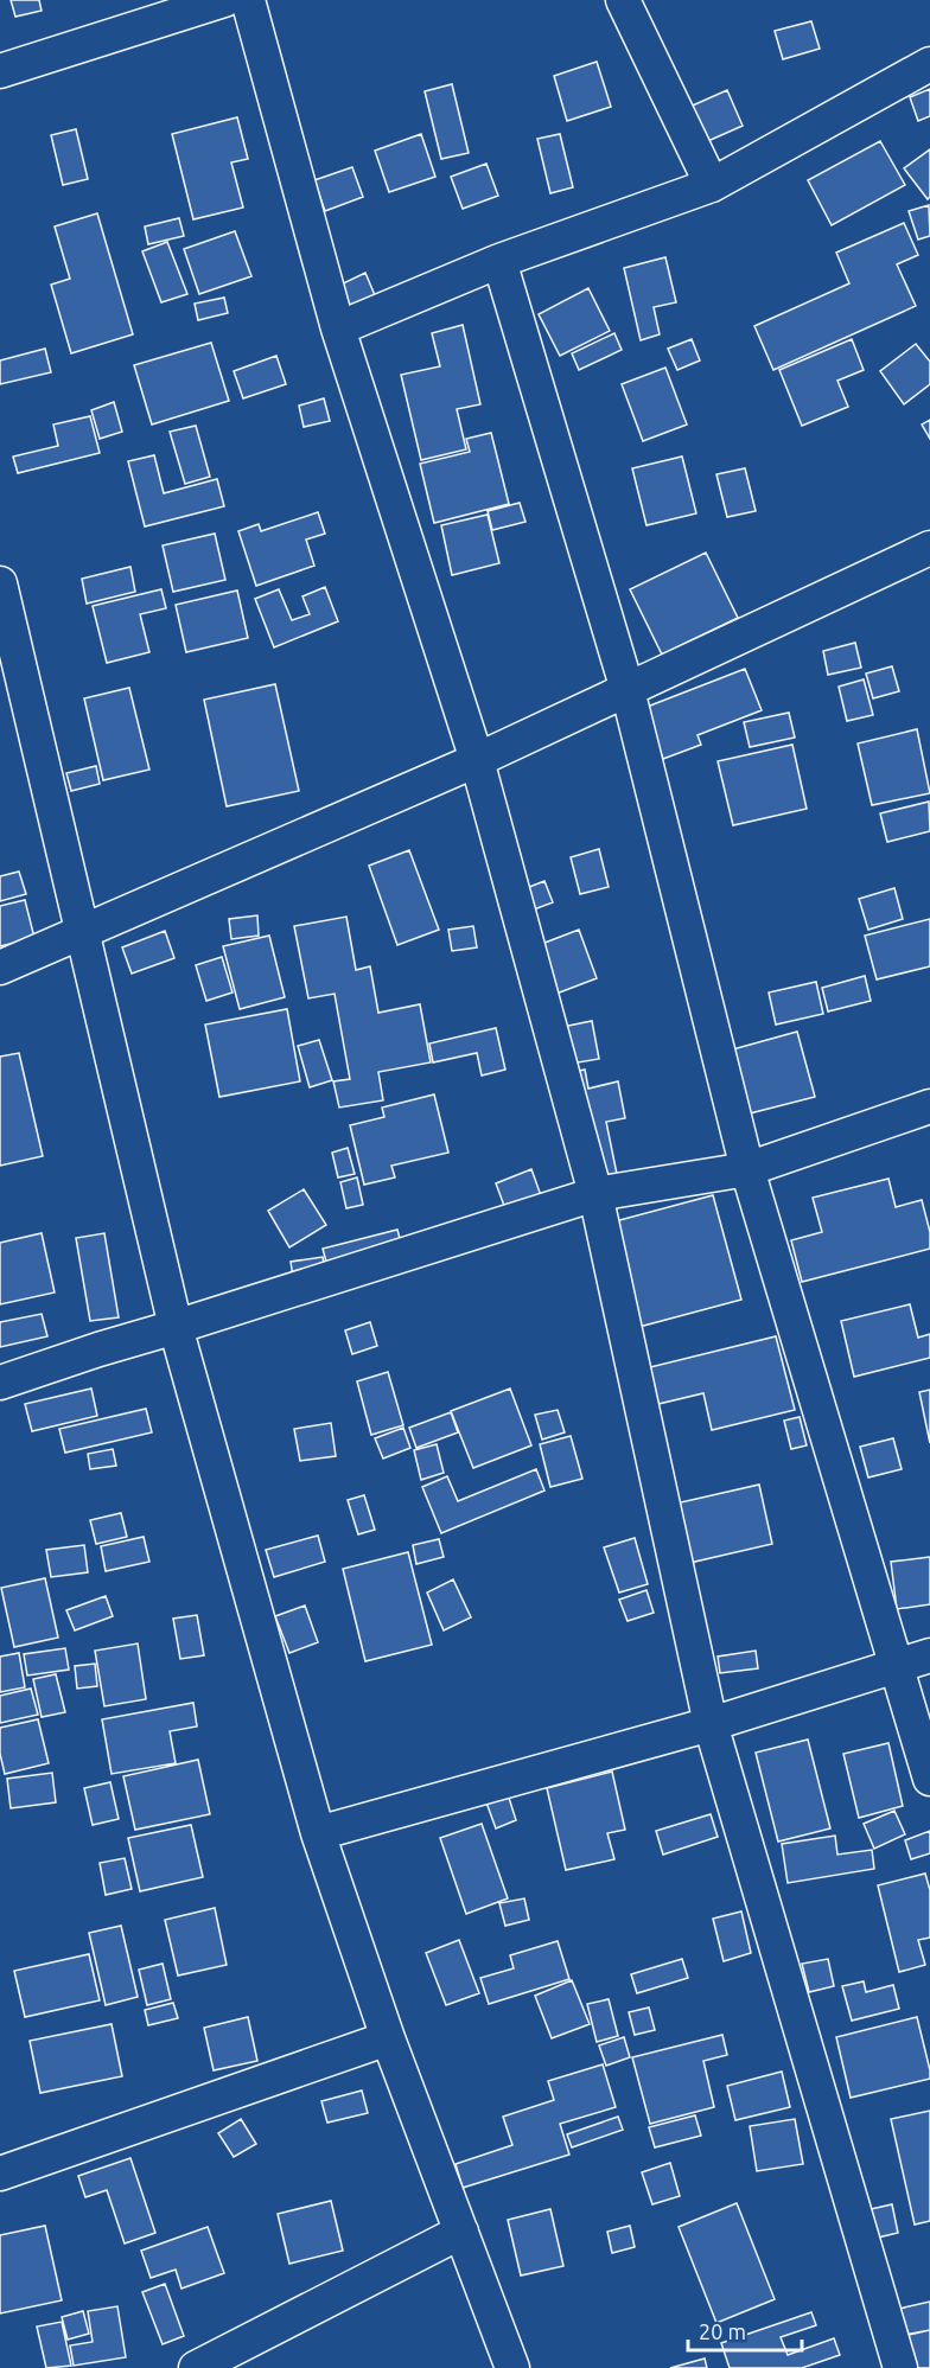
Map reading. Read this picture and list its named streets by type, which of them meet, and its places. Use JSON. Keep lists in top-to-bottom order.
{
  "scale_bar": "20 m"
}
